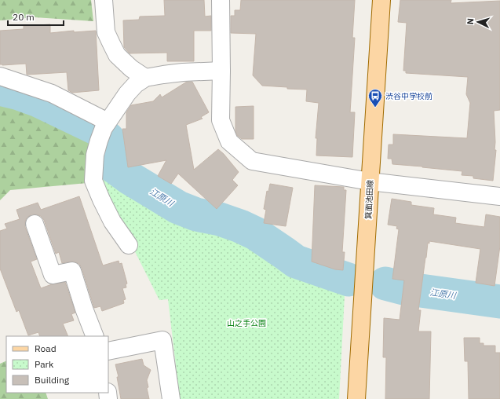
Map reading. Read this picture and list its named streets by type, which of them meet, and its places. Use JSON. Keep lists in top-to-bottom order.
{
  "streets": {
    "main road": ["箕面池田線"]
  },
  "water": ["江原川"],
  "parks": ["山之手公園"],
  "places": {
    "bus stop": ["渋谷中学校前"]
  },
  "legend": ["Road", "Park", "Building"],
  "scale_bar": "20 m",
  "north": "left"
}
